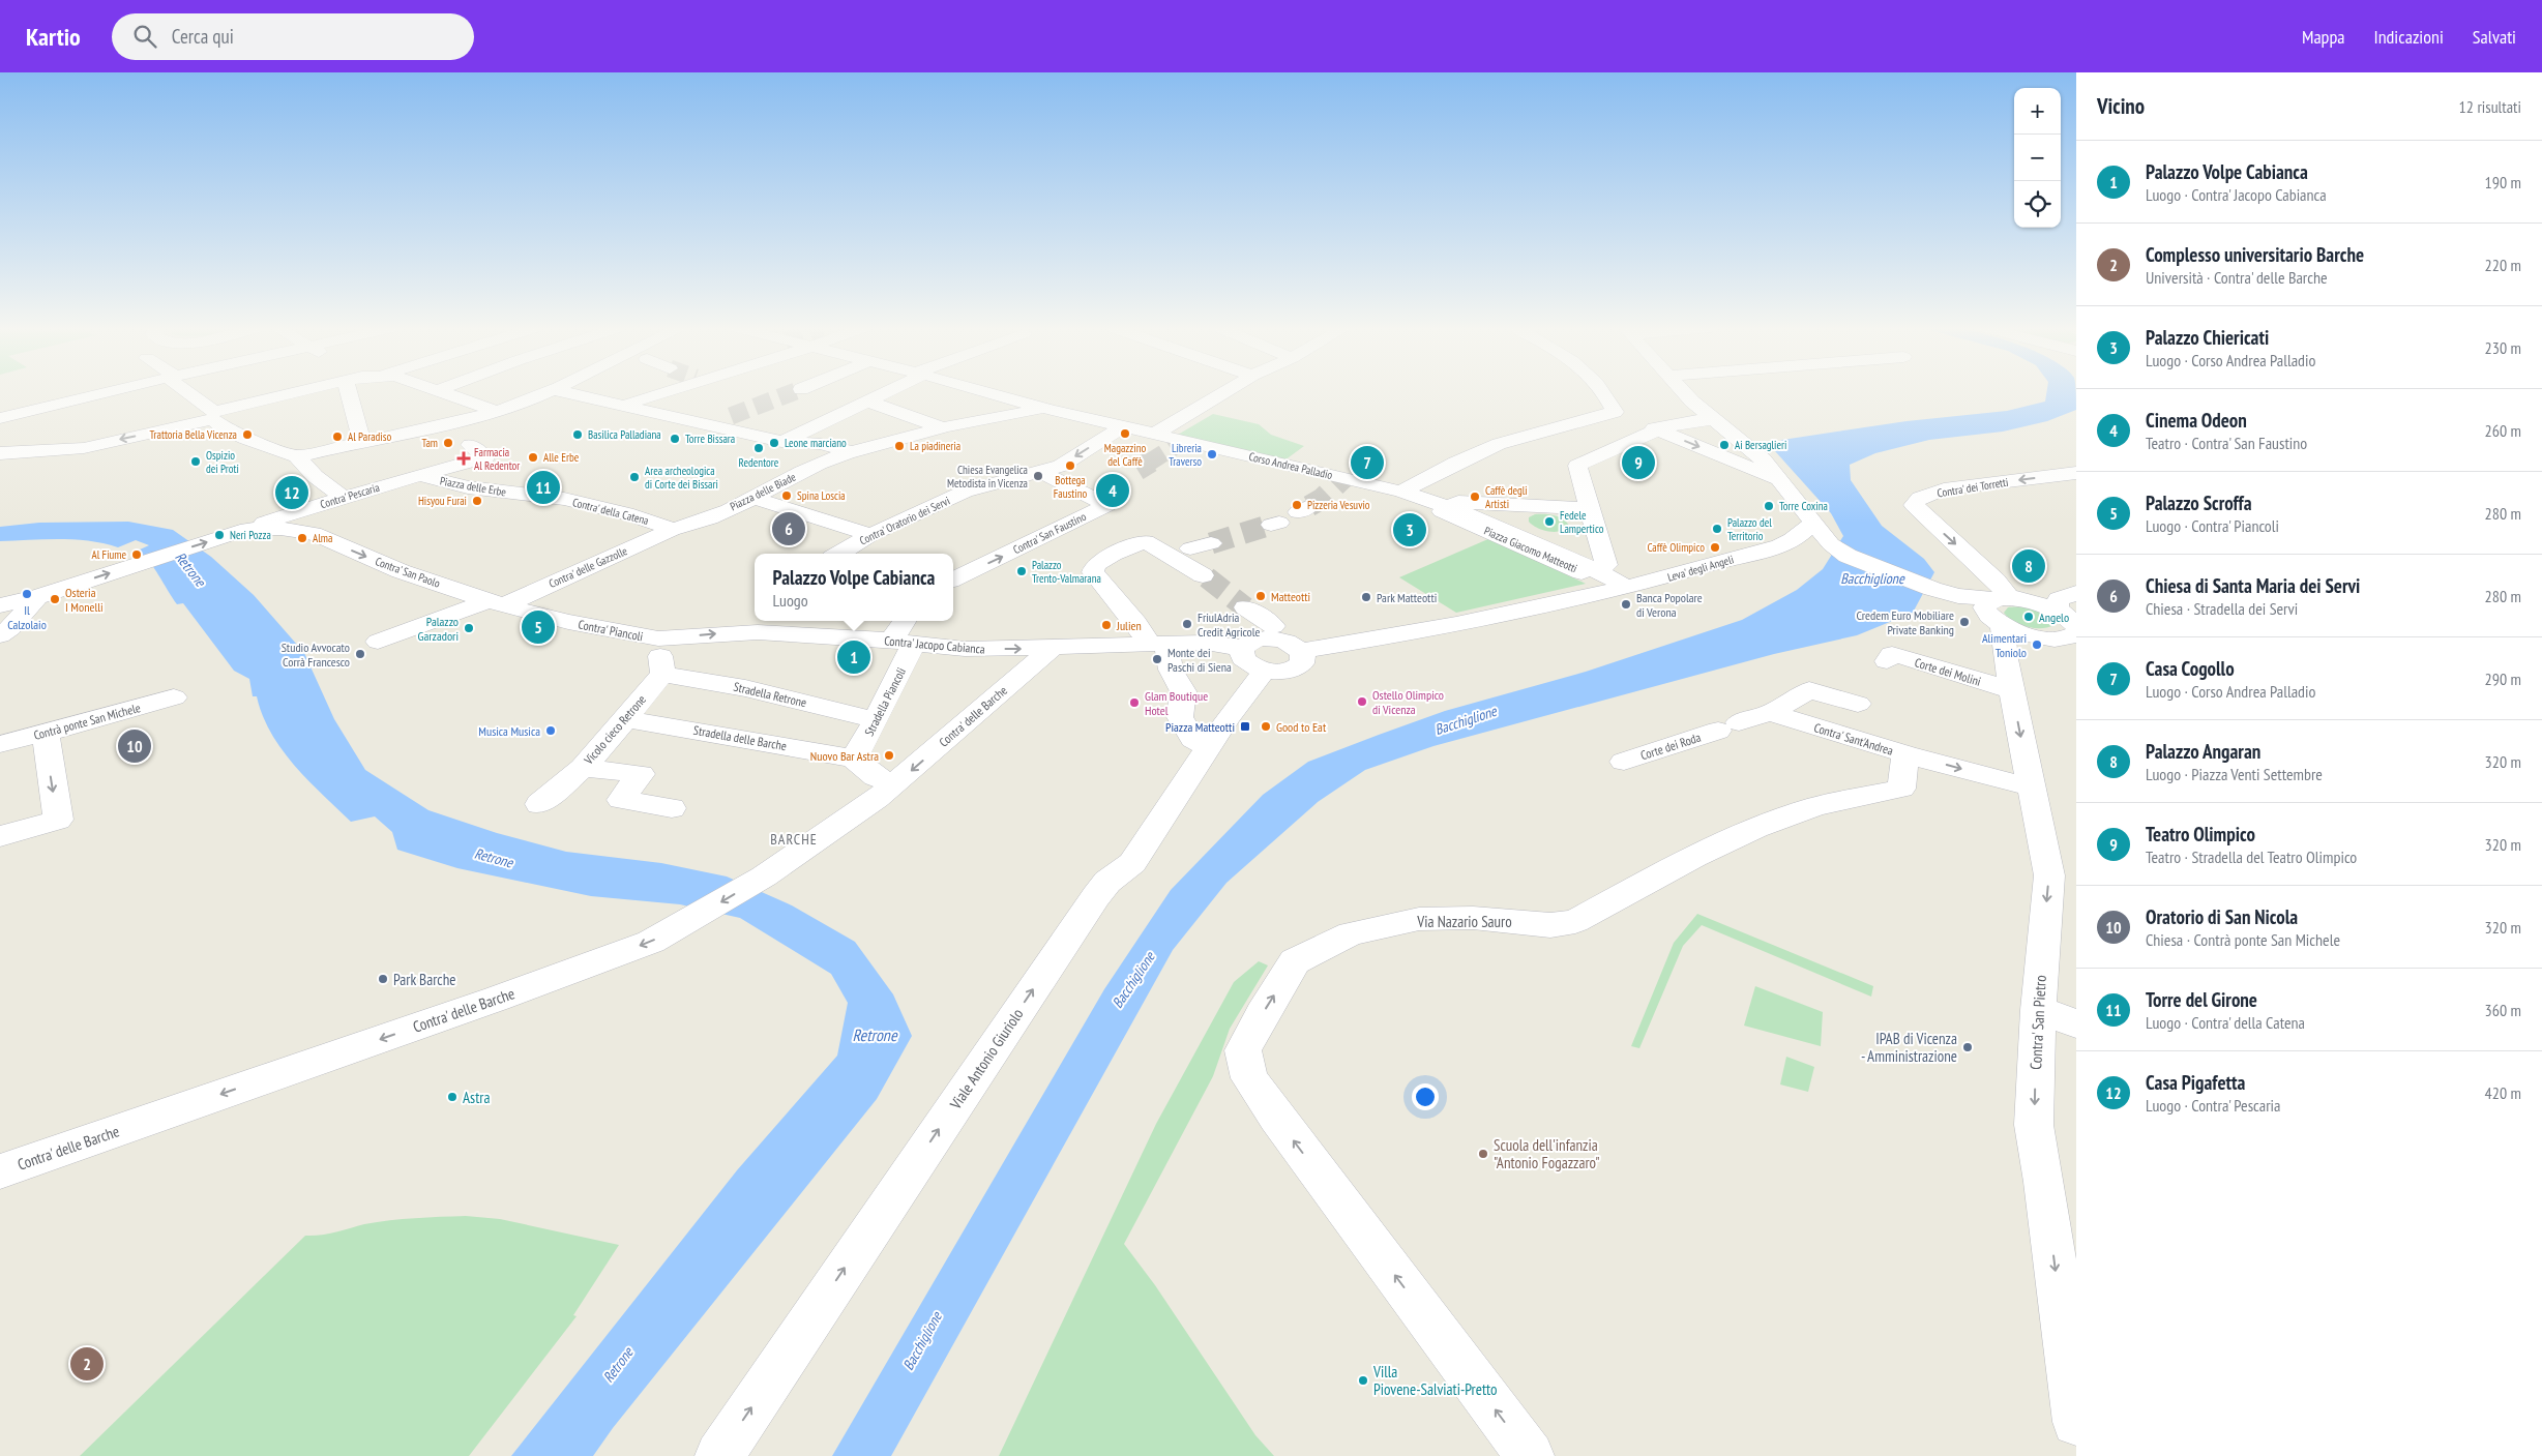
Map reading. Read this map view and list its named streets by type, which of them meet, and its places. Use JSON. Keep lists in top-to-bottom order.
{
  "streets": {
    "street": [
      "Corso Andrea Palladio",
      "Piazza delle Erbe",
      "Contra' dei Torretti",
      "Piazza delle Biade",
      "Contra' Pescaria",
      "Contra' della Catena",
      "Contra' Oratorio dei Servi",
      "Contra' San Faustino",
      "Piazza Giacomo Matteotti",
      "Contra' delle Gazzolle",
      "Leva' degli Angeli",
      "Contra' San Paolo",
      "Contra' Piancoli",
      "Contra' Jacopo Cabianca",
      "Corte dei Molini",
      "Stradella Retrone",
      "Stradella Piancoli",
      "Contra' delle Barche",
      "Contrà ponte San Michele",
      "Vicolo cieco Retrone",
      "Stradella delle Barche",
      "Contra' Sant'Andrea",
      "Corte dei Roda",
      "Via Nazario Sauro",
      "Contra' San Pietro",
      "Viale Antonio Giuriolo"
    ]
  },
  "crossings": [
    ["Corso Andrea Palladio", "Piazza delle Biade"],
    ["Corso Andrea Palladio", "Piazza Giacomo Matteotti"],
    ["Corso Andrea Palladio", "Leva' degli Angeli"],
    ["Piazza delle Erbe", "Contra' Pescaria"],
    ["Piazza delle Erbe", "Contra' della Catena"],
    ["Contra' dei Torretti", "Contra' San Pietro"],
    ["Piazza delle Biade", "Contra' della Catena"],
    ["Piazza delle Biade", "Contra' delle Gazzolle"],
    ["Contra' Pescaria", "Contra' San Paolo"],
    ["Contra' della Catena", "Contra' delle Gazzolle"],
    ["Contra' Oratorio dei Servi", "Contra' San Faustino"],
    ["Contra' delle Gazzolle", "Contra' San Paolo"],
    ["Contra' delle Gazzolle", "Contra' Piancoli"],
    ["Contra' San Paolo", "Contra' Piancoli"],
    ["Contra' Piancoli", "Contra' Jacopo Cabianca"],
    ["Contra' Jacopo Cabianca", "Stradella Piancoli"],
    ["Contra' Jacopo Cabianca", "Contra' delle Barche"],
    ["Contra' Jacopo Cabianca", "Viale Antonio Giuriolo"],
    ["Corte dei Molini", "Contra' San Pietro"],
    ["Stradella Retrone", "Stradella Piancoli"],
    ["Stradella Retrone", "Vicolo cieco Retrone"],
    ["Stradella Piancoli", "Stradella delle Barche"],
    ["Vicolo cieco Retrone", "Stradella delle Barche"],
    ["Contra' Sant'Andrea", "Corte dei Roda"],
    ["Contra' Sant'Andrea", "Via Nazario Sauro"],
    ["Contra' Sant'Andrea", "Contra' San Pietro"]
  ],
  "one_way": ["Contra' delle Barche", "Contra' San Pietro", "Viale Antonio Giuriolo"],
  "districts": ["BARCHE"],
  "water": ["Retrone", "Bacchiglione"],
  "places": {
    "other": [
      "Magazzino del Caffè",
      "Trattoria Bella Vicenza",
      "Basilica Palladiana",
      "Al Paradiso",
      "Torre Bissara",
      "Tam",
      "Leone marciano",
      "Ai Bersaglieri",
      "La piadineria",
      "Redentore",
      "Libreria Traverso",
      "Alle Erbe",
      "Ospizio dei Proti",
      "Bottega Faustino",
      "Chiesa Evangelica Metodista in Vicenza",
      "Area archeologica di Corte dei Bissari",
      "Spina Loscia",
      "Caffè degli Artisti",
      "Hisyou Furai",
      "Pizzeria Vesuvio",
      "Torre Coxina",
      "Fedele Lampertico",
      "Palazzo del Territorio",
      "Neri Pozza",
      "Alma",
      "Caffè Olimpico",
      "Al Fiume",
      "Palazzo Trento-Valmarana",
      "Il Calzolaio",
      "Matteotti",
      "Park Matteotti",
      "Osteria I Monelli",
      "Banca Popolare di Verona",
      "Angelo",
      "Credem Euro Mobiliare Private Banking",
      "FriulAdria Credit Agricole",
      "Julien",
      "Palazzo Garzadori",
      "Alimentari Toniolo",
      "Studio Avvocato Corrà Francesco",
      "Monte dei Paschi di Siena",
      "Ostello Olimpico di Vicenza",
      "Glam Boutique Hotel",
      "Good to Eat",
      "Musica Musica",
      "Nuovo Bar Astra",
      "Park Barche",
      "IPAB di Vicenza - Amministrazione",
      "Astra",
      "Scuola dell'infanzia \"Antonio Fogazzaro\"",
      "Villa Piovene-Salviati-Pretto"
    ],
    "health": ["Farmacia Al Redentor"],
    "transit": ["Piazza Matteotti"]
  },
  "page": {
    "header": "Kartio",
    "search": "Cerca qui",
    "nav": ["Mappa", "Indicazioni", "Salvati"],
    "heading": ["Vicino", "12 risultati"],
    "map_buttons": ["+", "−"],
    "list": [
      {
        "mark": "1",
        "name": "Palazzo Volpe Cabianca",
        "note": "Luogo · Contra' Jacopo Cabianca",
        "value": "190 m"
      },
      {
        "mark": "2",
        "name": "Complesso universitario Barche",
        "note": "Università · Contra' delle Barche",
        "value": "220 m"
      },
      {
        "mark": "3",
        "name": "Palazzo Chiericati",
        "note": "Luogo · Corso Andrea Palladio",
        "value": "230 m"
      },
      {
        "mark": "4",
        "name": "Cinema Odeon",
        "note": "Teatro · Contra' San Faustino",
        "value": "260 m"
      },
      {
        "mark": "5",
        "name": "Palazzo Scroffa",
        "note": "Luogo · Contra' Piancoli",
        "value": "280 m"
      },
      {
        "mark": "6",
        "name": "Chiesa di Santa Maria dei Servi",
        "note": "Chiesa · Stradella dei Servi",
        "value": "280 m"
      },
      {
        "mark": "7",
        "name": "Casa Cogollo",
        "note": "Luogo · Corso Andrea Palladio",
        "value": "290 m"
      },
      {
        "mark": "8",
        "name": "Palazzo Angaran",
        "note": "Luogo · Piazza Venti Settembre",
        "value": "320 m"
      },
      {
        "mark": "9",
        "name": "Teatro Olimpico",
        "note": "Teatro · Stradella del Teatro Olimpico",
        "value": "320 m"
      },
      {
        "mark": "10",
        "name": "Oratorio di San Nicola",
        "note": "Chiesa · Contrà ponte San Michele",
        "value": "320 m"
      },
      {
        "mark": "11",
        "name": "Torre del Girone",
        "note": "Luogo · Contra' della Catena",
        "value": "360 m"
      },
      {
        "mark": "12",
        "name": "Casa Pigafetta",
        "note": "Luogo · Contra' Pescaria",
        "value": "420 m"
      }
    ],
    "pins": [
      "7",
      "9",
      "11",
      "4",
      "12",
      "6",
      "3",
      "8",
      "5",
      "1",
      "10",
      "2"
    ],
    "popup": ["Palazzo Volpe Cabianca", "Luogo"]
  }
}
